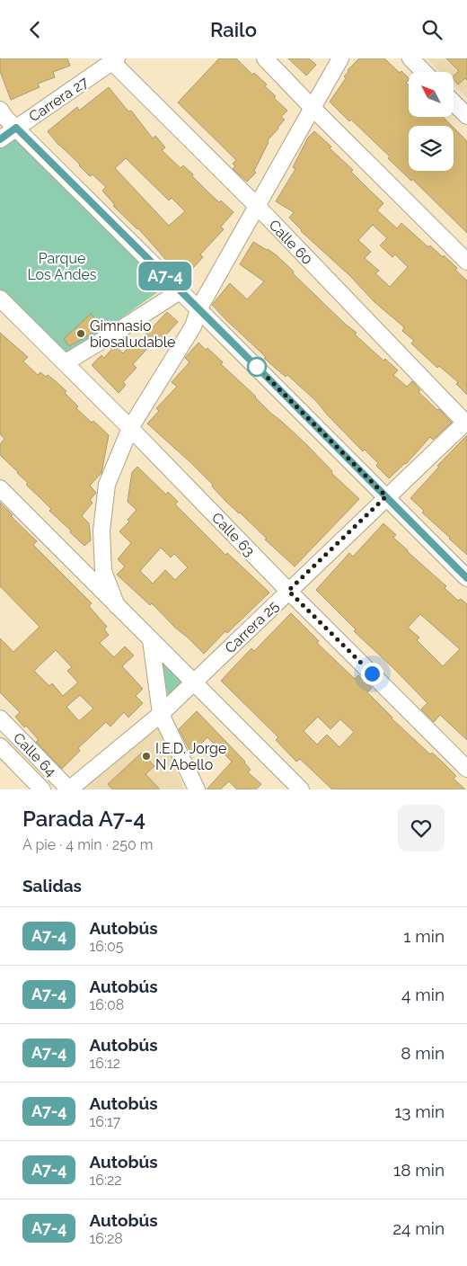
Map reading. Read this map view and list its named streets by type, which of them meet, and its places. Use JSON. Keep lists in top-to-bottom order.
{
  "streets": {
    "street": [
      "Carrera 27",
      "Calle 60",
      "Calle 63",
      "Carrera 25",
      "Calle 64"
    ]
  },
  "crossings": [
    ["Carrera 27", "Calle 60"],
    ["Calle 60", "Carrera 25"],
    ["Calle 63", "Carrera 25"],
    ["Carrera 25", "Calle 64"]
  ],
  "parks": ["Parque Los Andes"],
  "places": ["Gimnasio biosaludable", "I.E.D. Jorge N Abello"],
  "lines": ["bus line A7-4"],
  "north": "top left",
  "page": {
    "header": "Railo",
    "on_map": "A7-4",
    "heading": [
      ["Parada A7-4", "A pie · 4 min · 250 m"],
      "Salidas"
    ],
    "list": [
      {
        "mark": "A7-4",
        "name": "Autobús",
        "note": "16:05",
        "value": "1 min"
      },
      {
        "mark": "A7-4",
        "name": "Autobús",
        "note": "16:08",
        "value": "4 min"
      },
      {
        "mark": "A7-4",
        "name": "Autobús",
        "note": "16:12",
        "value": "8 min"
      },
      {
        "mark": "A7-4",
        "name": "Autobús",
        "note": "16:17",
        "value": "13 min"
      },
      {
        "mark": "A7-4",
        "name": "Autobús",
        "note": "16:22",
        "value": "18 min"
      },
      {
        "mark": "A7-4",
        "name": "Autobús",
        "note": "16:28",
        "value": "24 min"
      }
    ]
  }
}
